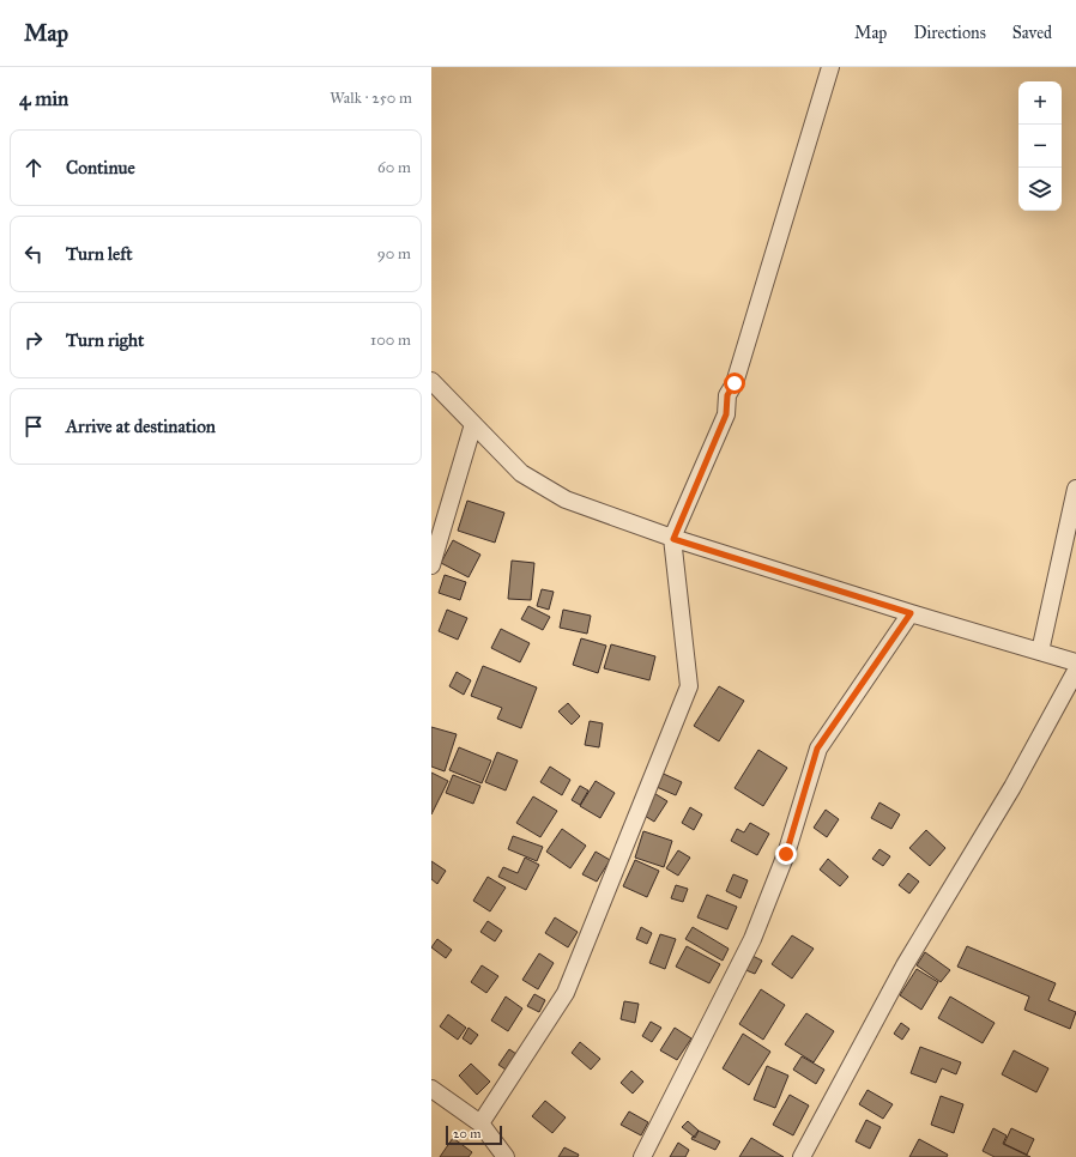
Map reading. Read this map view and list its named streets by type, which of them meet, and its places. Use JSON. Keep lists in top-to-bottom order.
{
  "scale_bar": "20 m",
  "page": {
    "header": "Map",
    "nav": ["Map", "Directions", "Saved"],
    "heading": ["4 min", "Walk · 250 m"],
    "map_buttons": ["+", "−"],
    "list": [
      ["Continue", "60 m"],
      ["Turn left", "90 m"],
      ["Turn right", "100 m"],
      "Arrive at destination"
    ],
    "scale": "20 m"
  }
}
